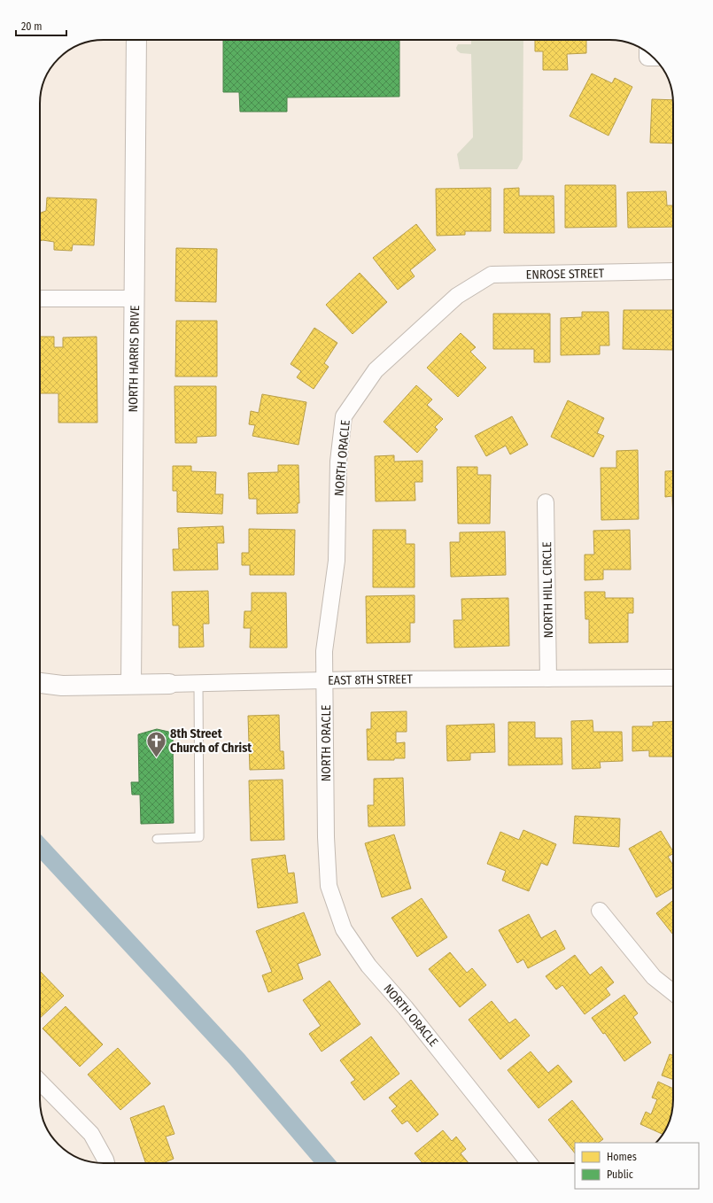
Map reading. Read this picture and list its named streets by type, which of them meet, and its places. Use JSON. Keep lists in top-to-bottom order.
{
  "streets": {
    "street": [
      "ENROSE STREET",
      "NORTH HARRIS DRIVE",
      "NORTH ORACLE",
      "NORTH HILL CIRCLE",
      "EAST 8TH STREET"
    ]
  },
  "crossings": [
    ["ENROSE STREET", "NORTH ORACLE"],
    ["NORTH HARRIS DRIVE", "EAST 8TH STREET"],
    ["NORTH ORACLE", "EAST 8TH STREET"],
    ["NORTH HILL CIRCLE", "EAST 8TH STREET"]
  ],
  "places": {
    "church": ["8th Street Church of Christ"]
  },
  "legend": ["Homes", "Public"],
  "scale_bar": "20 m"
}
